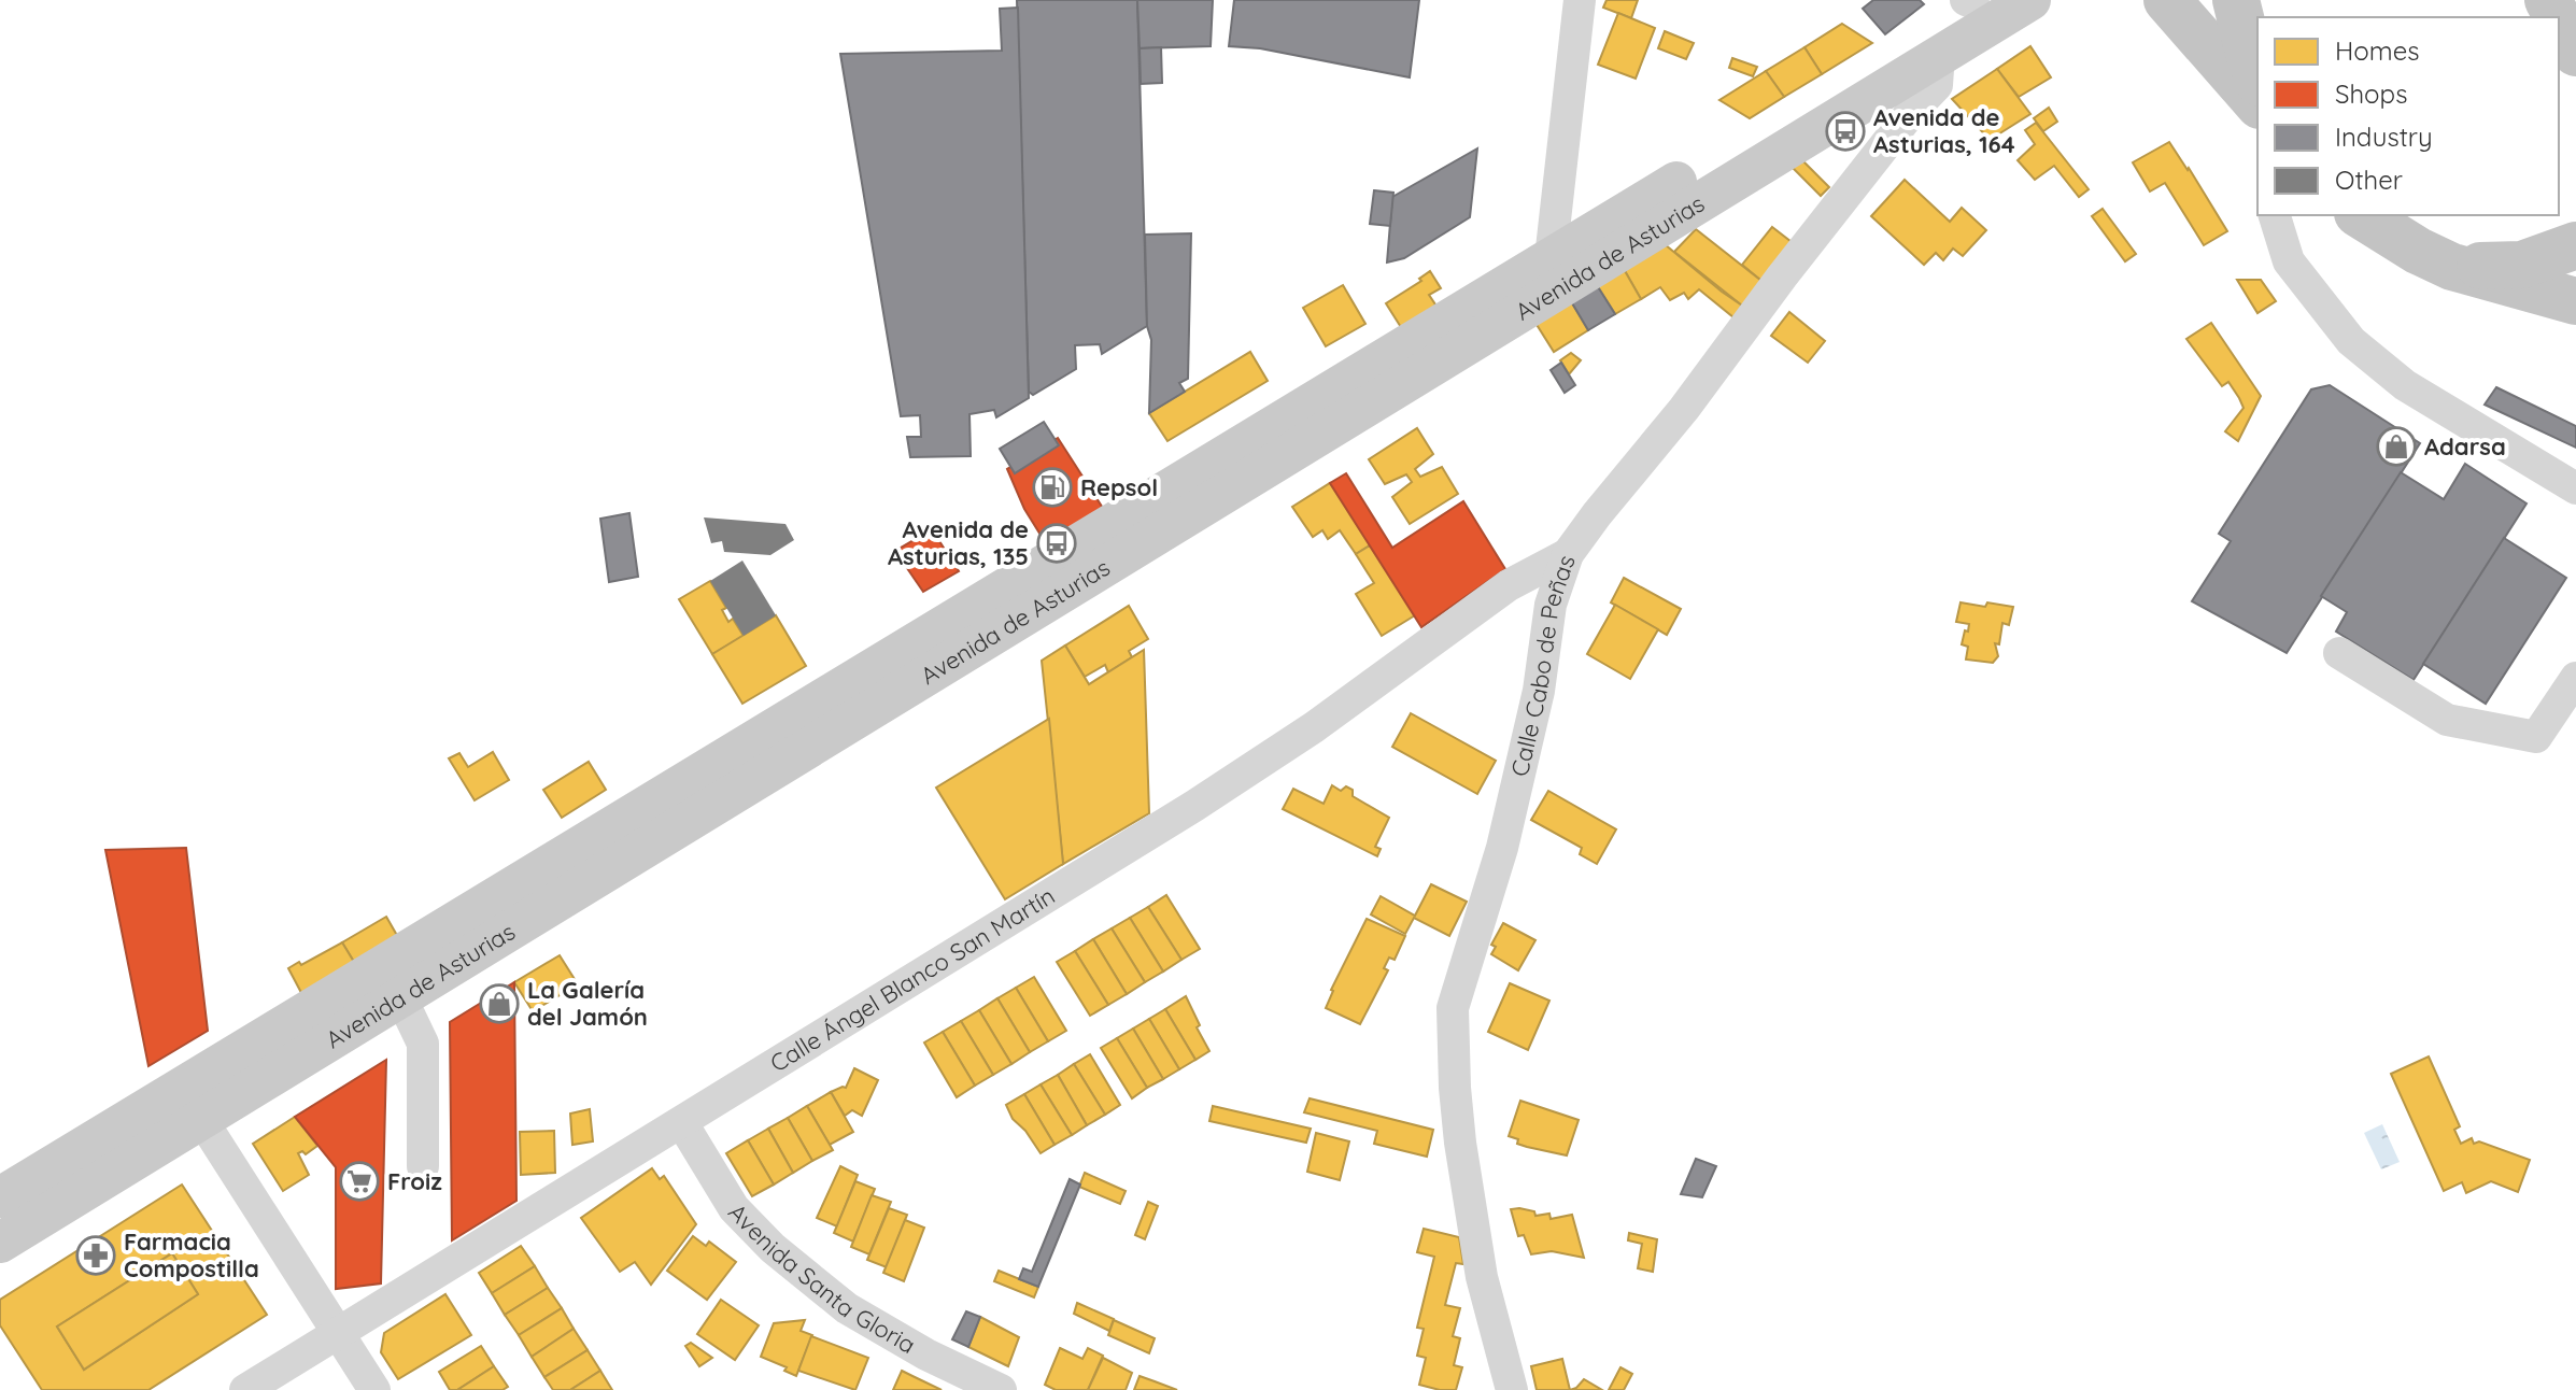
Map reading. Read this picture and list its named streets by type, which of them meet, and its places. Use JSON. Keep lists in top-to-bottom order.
{
  "streets": {
    "main road": ["Avenida de Asturias"],
    "street": ["Calle Cabo de Peñas", "Calle Ángel Blanco San Martín", "Avenida Santa Gloria"]
  },
  "crossings": [
    ["Avenida de Asturias", "Calle Cabo de Peñas"],
    ["Calle Cabo de Peñas", "Calle Ángel Blanco San Martín"],
    ["Calle Ángel Blanco San Martín", "Avenida Santa Gloria"]
  ],
  "places": {
    "bus stop": ["Avenida de Asturias, 164", "Avenida de Asturias, 135"],
    "shop": ["Adarsa", "La Galería del Jamón"],
    "fuel station": ["Repsol"],
    "supermarket": ["Froiz"],
    "pharmacy": ["Farmacia Compostilla"]
  },
  "legend": [
    "Homes",
    "Shops",
    "Industry",
    "Other"
  ]
}
